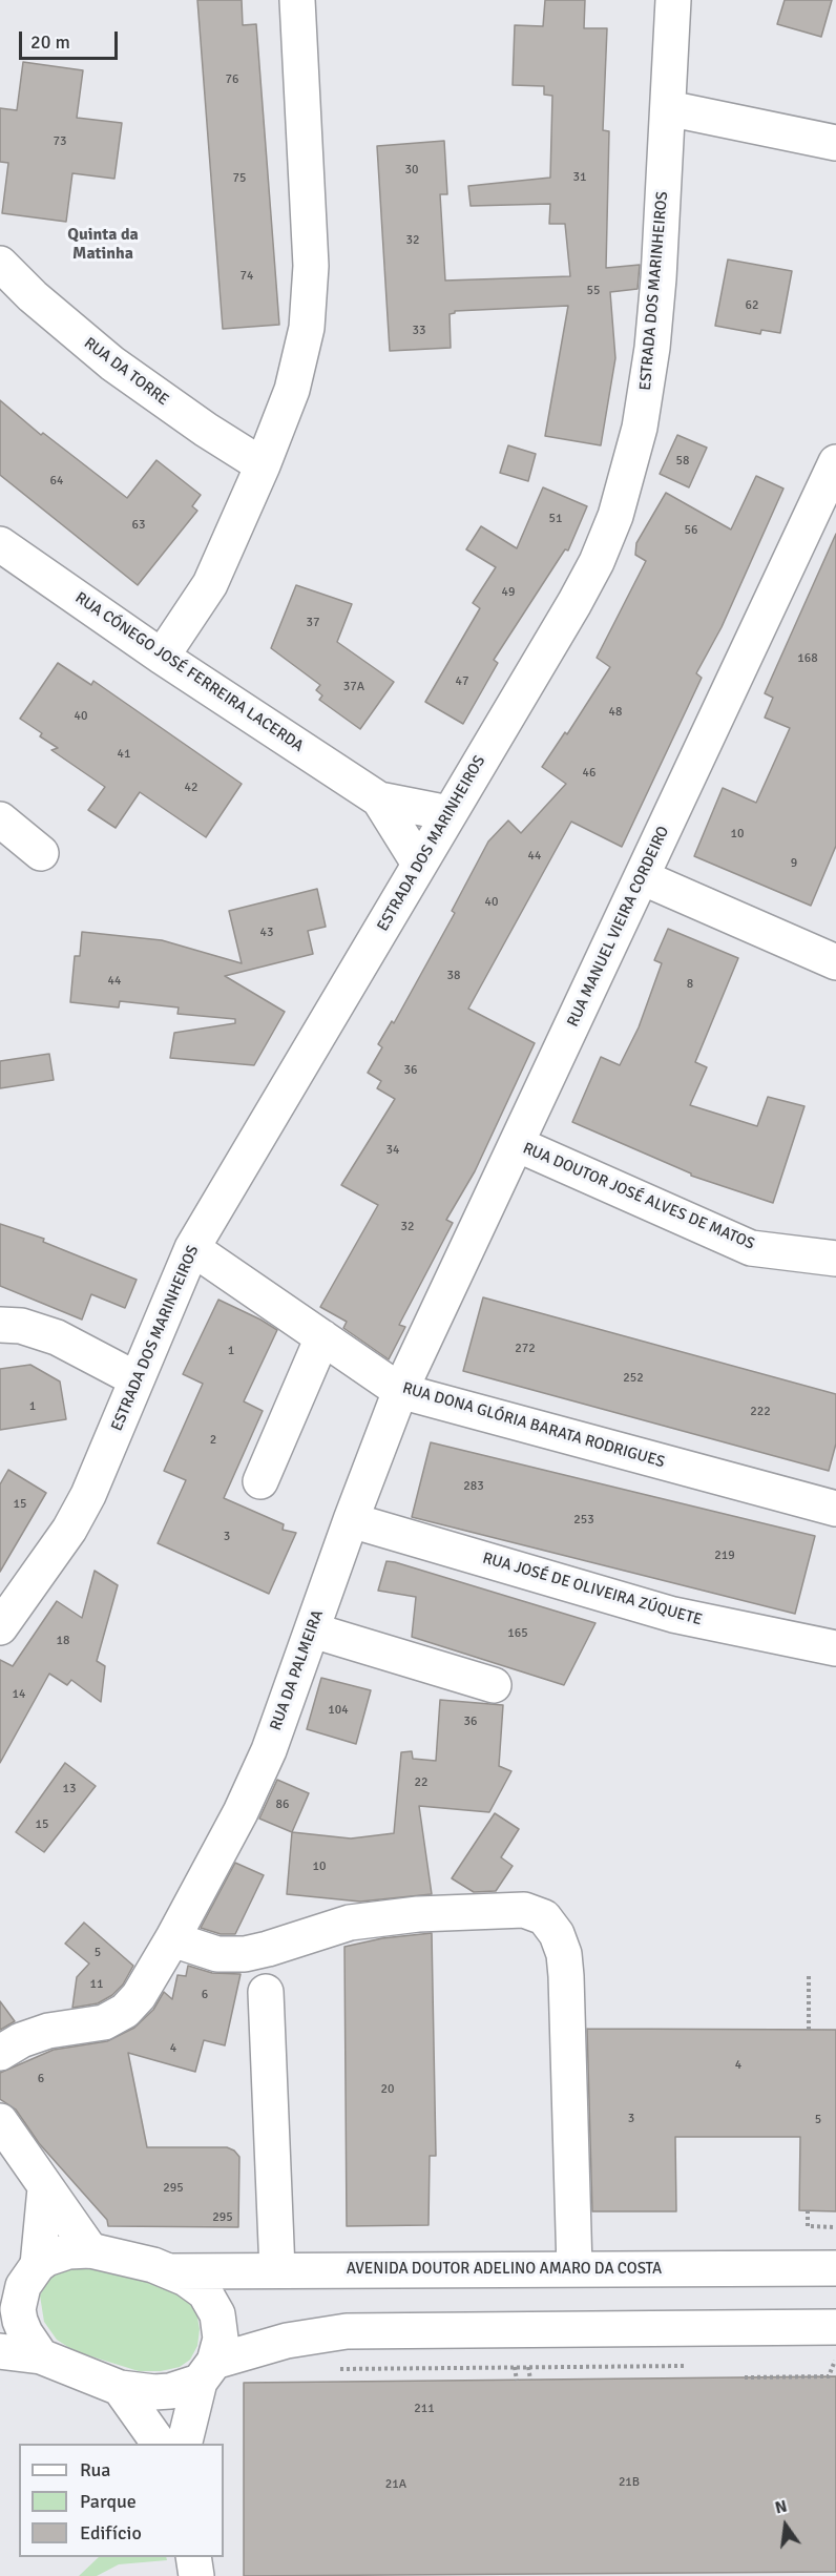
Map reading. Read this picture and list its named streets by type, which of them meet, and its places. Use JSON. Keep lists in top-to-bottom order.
{
  "streets": {
    "street": [
      "ESTRADA DOS MARINHEIROS",
      "RUA DA TORRE",
      "RUA CÓNEGO JOSÉ FERREIRA LACERDA",
      "RUA MANUEL VIEIRA CORDEIRO",
      "RUA DOUTOR JOSÉ ALVES DE MATOS",
      "RUA DONA GLÓRIA BARATA RODRIGUES",
      "RUA JOSÉ DE OLIVEIRA ZÚQUETE",
      "RUA DA PALMEIRA",
      "AVENIDA DOUTOR ADELINO AMARO DA COSTA"
    ]
  },
  "crossings": [
    ["ESTRADA DOS MARINHEIROS", "RUA CÓNEGO JOSÉ FERREIRA LACERDA"],
    ["ESTRADA DOS MARINHEIROS", "RUA DONA GLÓRIA BARATA RODRIGUES"],
    ["RUA MANUEL VIEIRA CORDEIRO", "RUA DOUTOR JOSÉ ALVES DE MATOS"],
    ["RUA MANUEL VIEIRA CORDEIRO", "RUA DONA GLÓRIA BARATA RODRIGUES"],
    ["RUA MANUEL VIEIRA CORDEIRO", "RUA DA PALMEIRA"],
    ["RUA DONA GLÓRIA BARATA RODRIGUES", "RUA DA PALMEIRA"],
    ["RUA JOSÉ DE OLIVEIRA ZÚQUETE", "RUA DA PALMEIRA"]
  ],
  "districts": ["Quinta da Matinha"],
  "house_numbers": [
    "76",
    "73",
    "30",
    "31",
    "75",
    "32",
    "74",
    "55",
    "62",
    "33",
    "58",
    "64",
    "51",
    "63",
    "56",
    "49",
    "37",
    "168",
    "47",
    "37A",
    "48",
    "40",
    "41",
    "46",
    "42",
    "10",
    "44",
    "9",
    "40",
    "43",
    "38",
    "44",
    "8",
    "36",
    "34",
    "32",
    "272",
    "1",
    "252",
    "1",
    "222",
    "2",
    "283",
    "15",
    "253",
    "3",
    "219",
    "165",
    "18",
    "14",
    "104",
    "36",
    "22",
    "13",
    "86",
    "15",
    "10",
    "5",
    "11",
    "6",
    "4",
    "4",
    "6",
    "20",
    "3",
    "5",
    "295",
    "295",
    "211",
    "21B",
    "21A"
  ],
  "legend": ["Rua", "Parque", "Edifício"],
  "scale_bar": "20 m",
  "north": "top"
}
